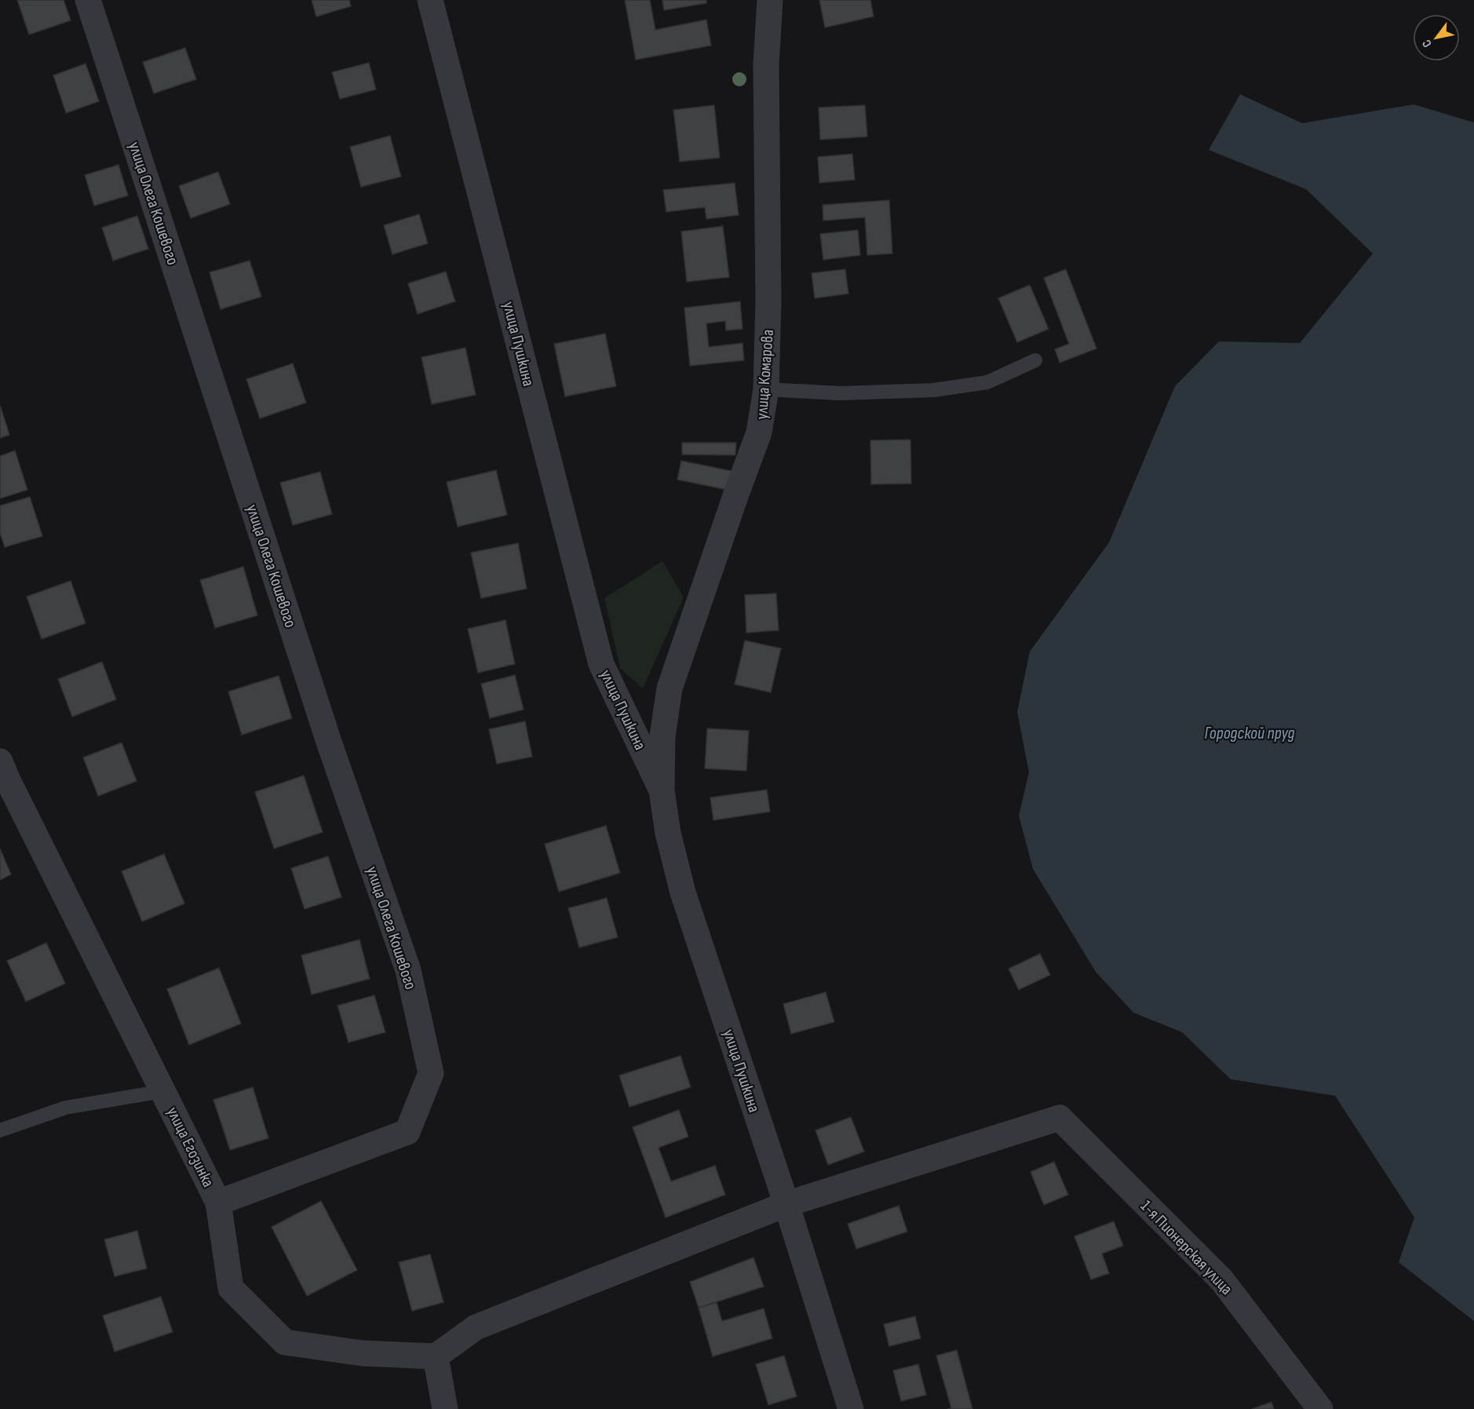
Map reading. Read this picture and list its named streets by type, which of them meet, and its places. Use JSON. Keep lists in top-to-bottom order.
{
  "streets": {
    "street": [
      "улица Олега Кошевого",
      "улица Пушкина",
      "улица Комарова",
      "улица Егозинка",
      "1-я Пионерская улица"
    ]
  },
  "crossings": [
    ["улица Олега Кошевого", "улица Егозинка"],
    ["улица Пушкина", "улица Комарова"],
    ["улица Пушкина", "1-я Пионерская улица"]
  ],
  "water": ["Городской пруд"],
  "north": "bottom left"
}
